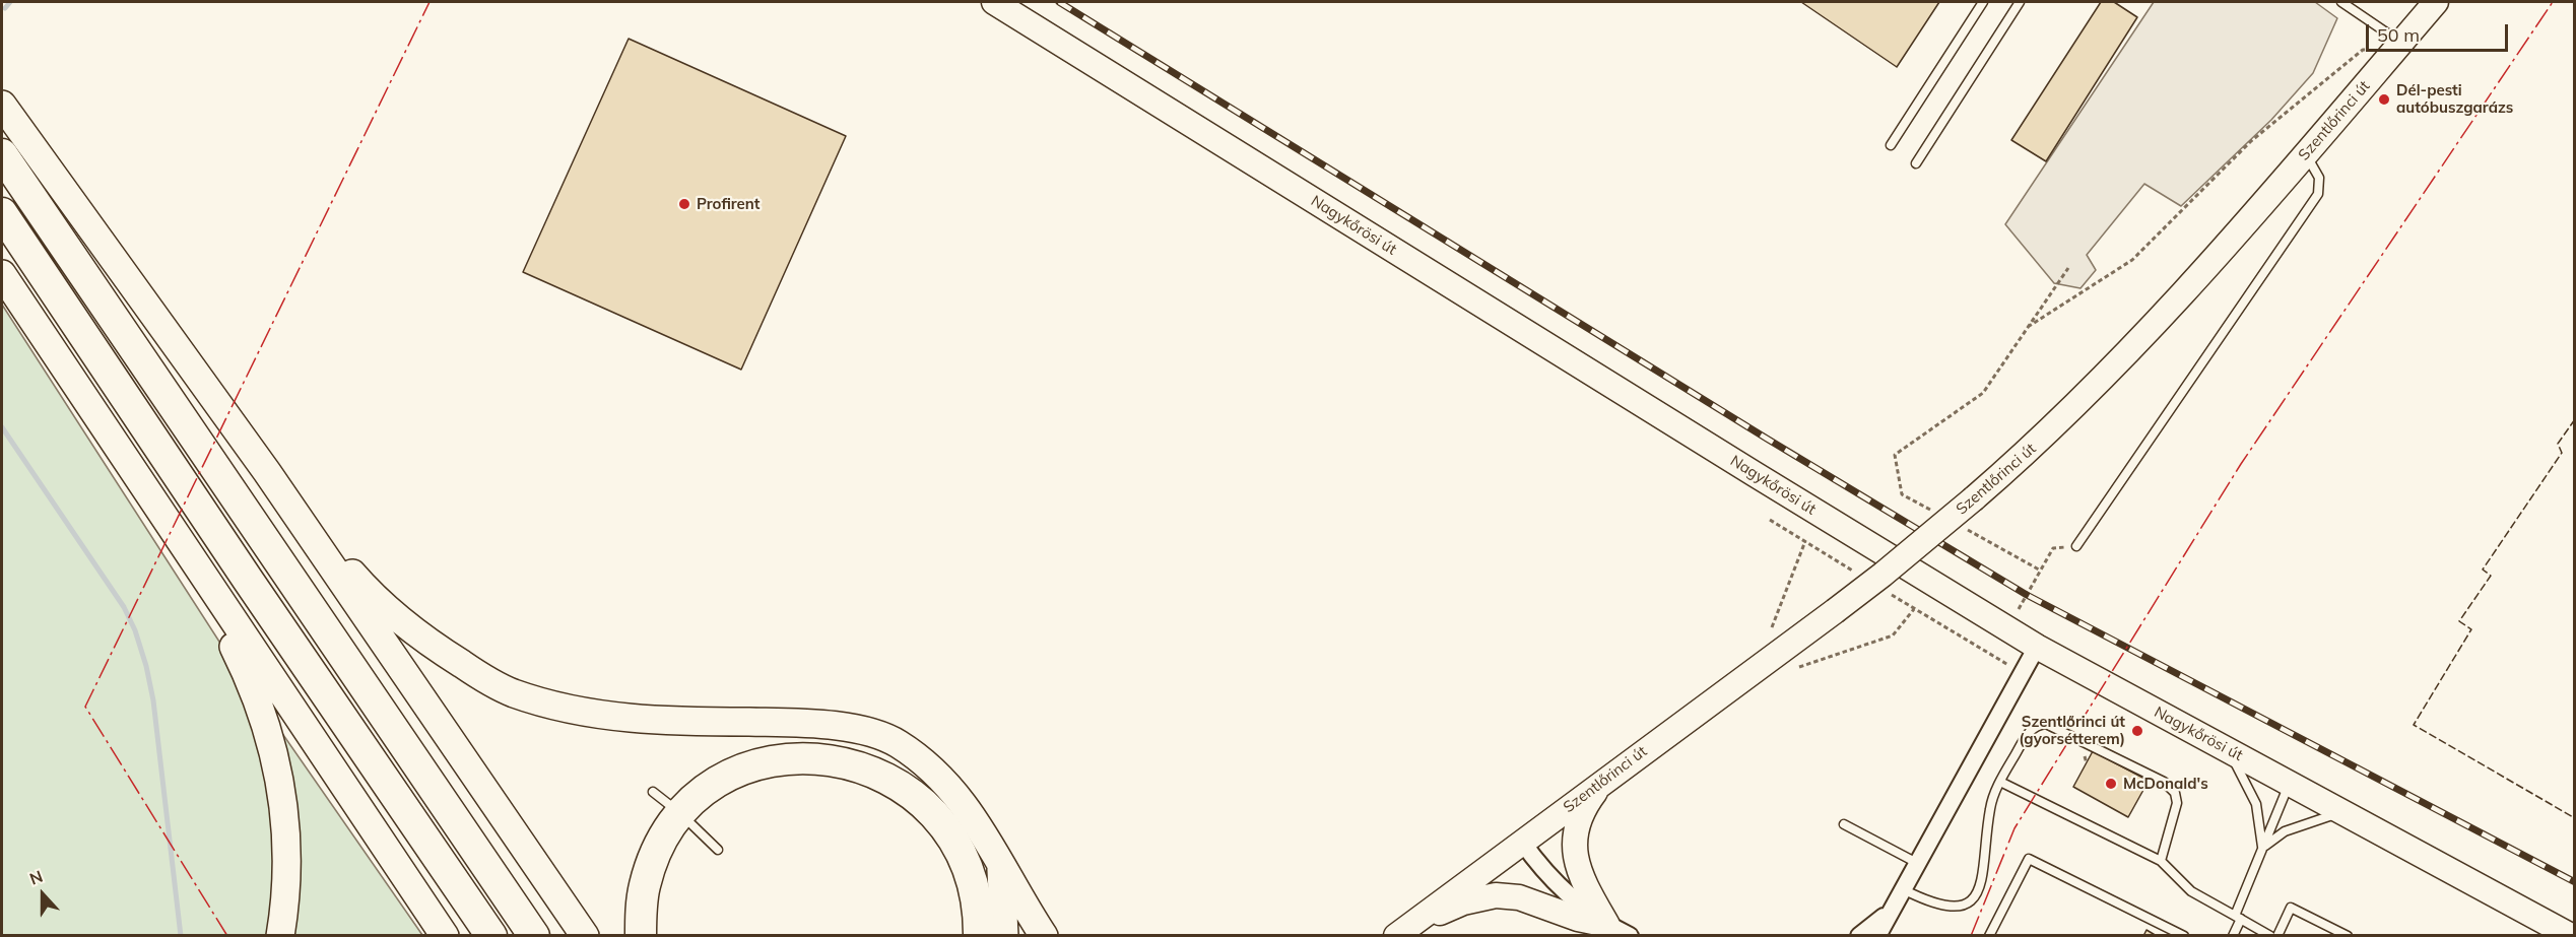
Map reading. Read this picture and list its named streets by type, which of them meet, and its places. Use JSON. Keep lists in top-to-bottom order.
{
  "streets": {
    "main road": ["Szentlőrinci út", "Nagykőrösi út"]
  },
  "places": [
    "Dél-pesti autóbuszgarázs",
    "Profirent",
    "Szentlőrinci út (gyorsétterem)",
    "McDonald's"
  ],
  "scale_bar": "50 m",
  "north": "top"
}
